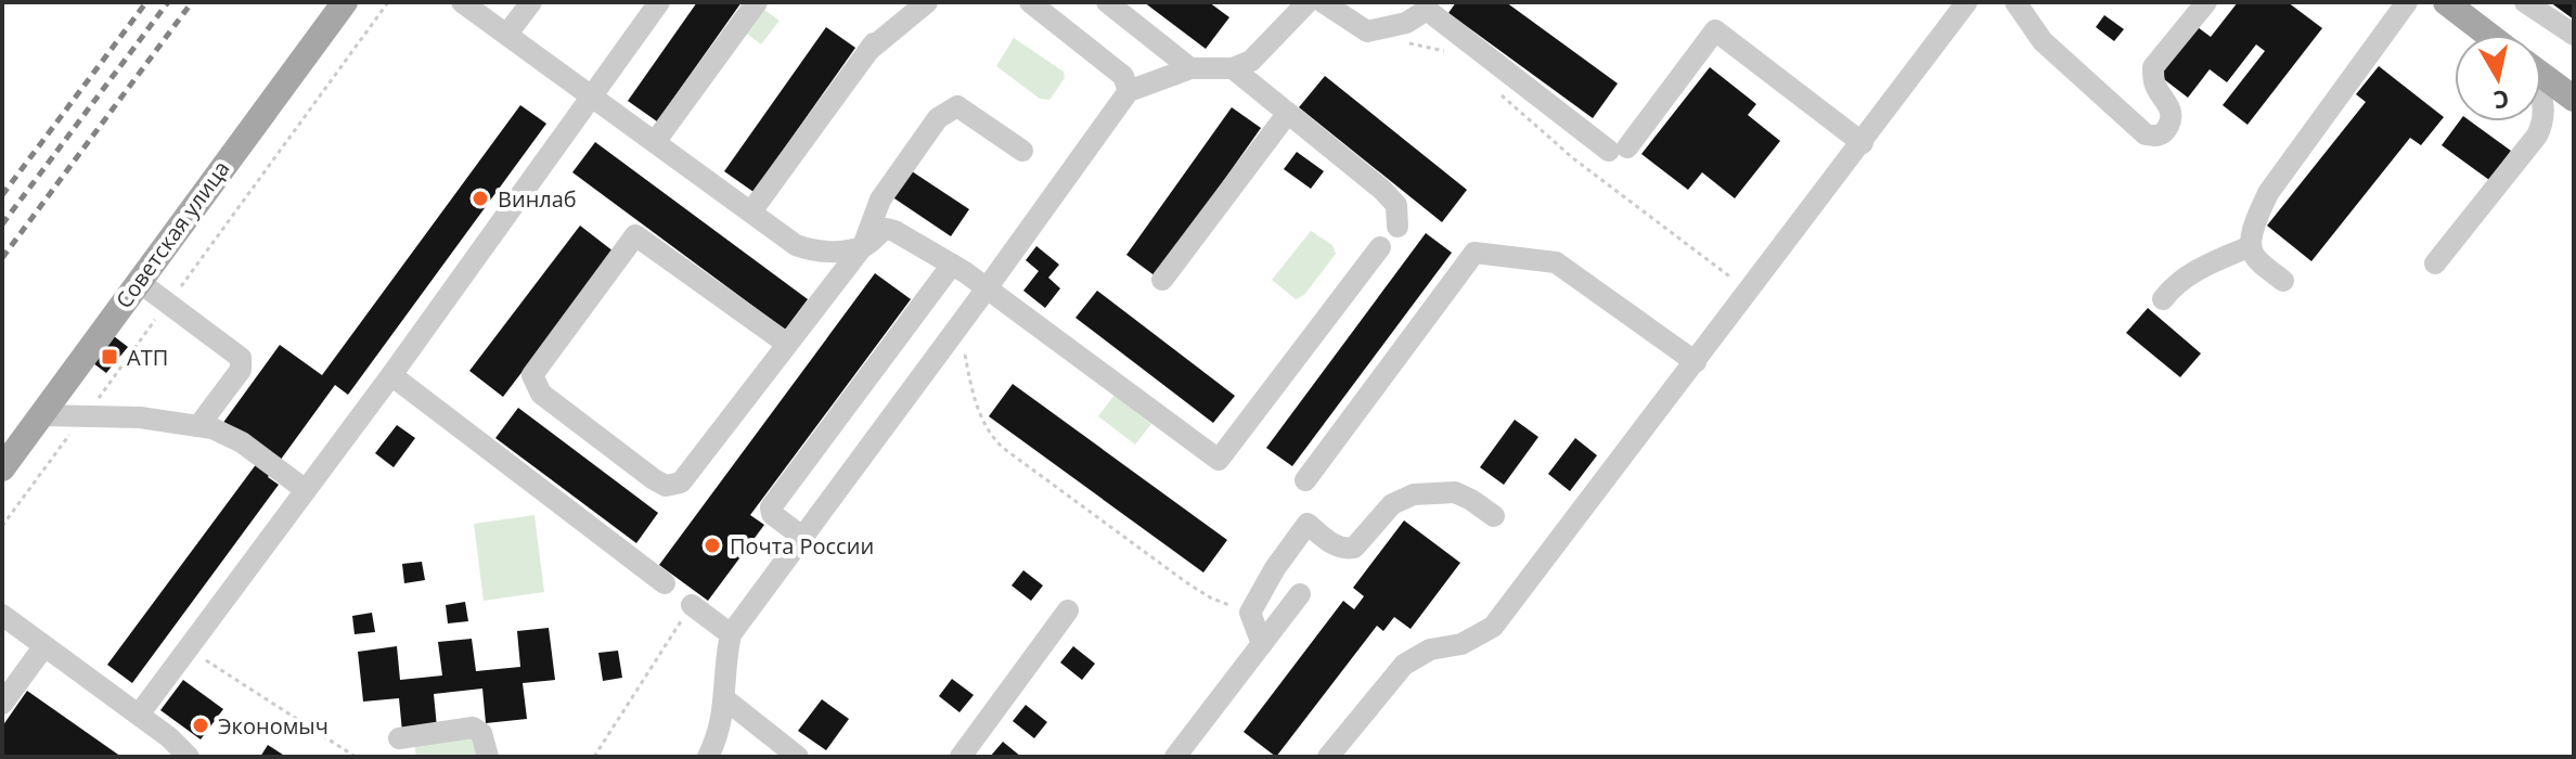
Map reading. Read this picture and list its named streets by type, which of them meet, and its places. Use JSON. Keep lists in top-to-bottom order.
{
  "streets": {
    "main road": ["Советская улица"]
  },
  "places": {
    "other": ["Винлаб", "Почта России", "Экономыч"],
    "transit": ["АТП"]
  },
  "north": "bottom"
}
